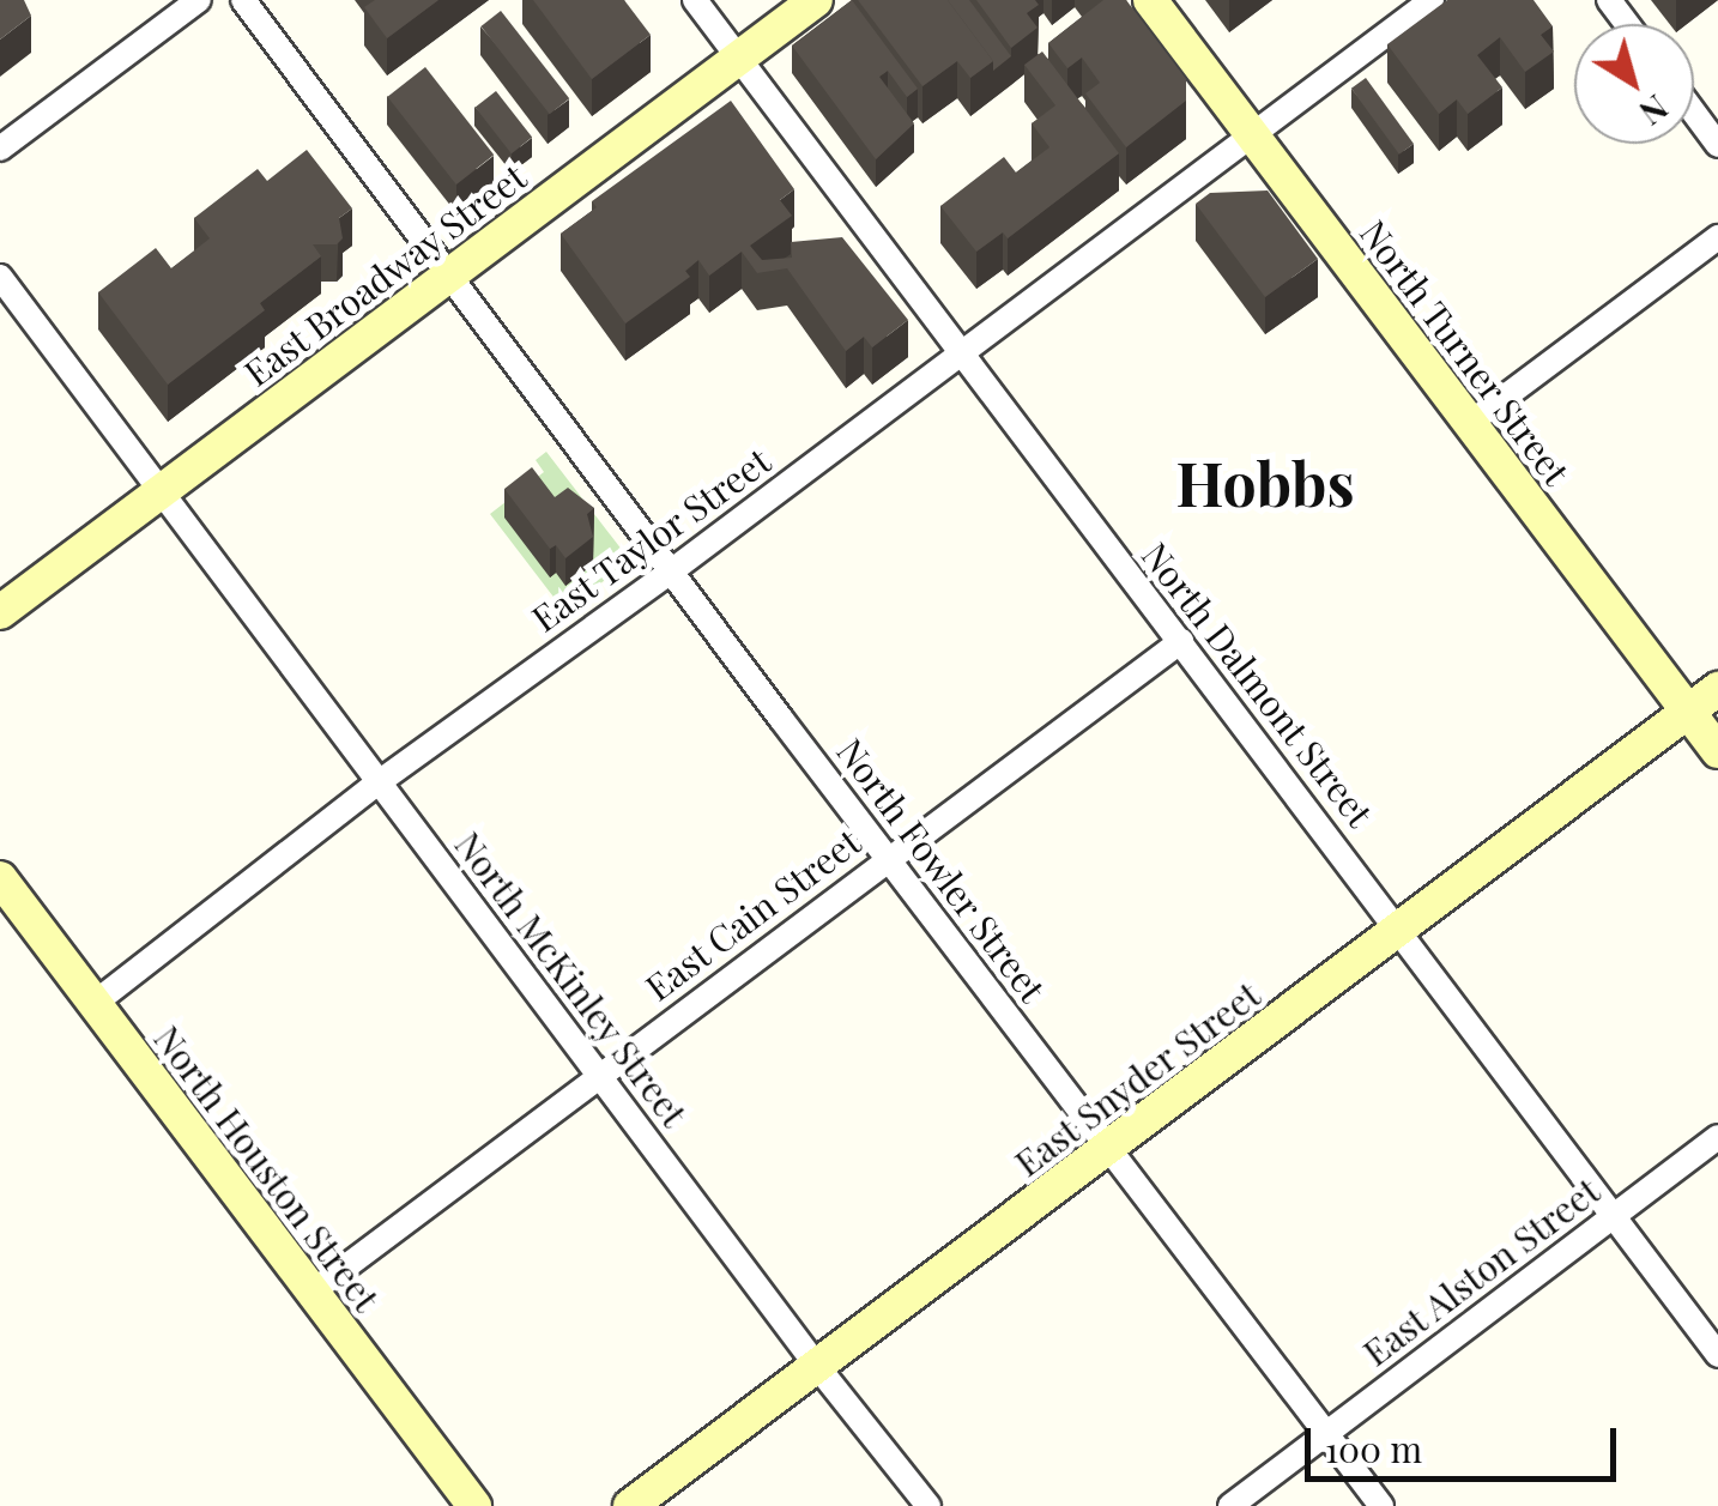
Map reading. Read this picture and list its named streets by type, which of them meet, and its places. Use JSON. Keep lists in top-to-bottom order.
{
  "streets": {
    "street": [
      "East Broadway Street",
      "North Turner Street",
      "East Taylor Street",
      "North Dalmont Street",
      "North Fowler Street",
      "East Cain Street",
      "North McKinley Street",
      "East Snyder Street",
      "North Houston Street",
      "East Alston Street"
    ]
  },
  "crossings": [
    ["East Broadway Street", "North Dalmont Street"],
    ["East Broadway Street", "North Fowler Street"],
    ["East Broadway Street", "North McKinley Street"],
    ["North Turner Street", "East Taylor Street"],
    ["North Turner Street", "East Snyder Street"],
    ["East Taylor Street", "North Dalmont Street"],
    ["East Taylor Street", "North Fowler Street"],
    ["East Taylor Street", "North McKinley Street"],
    ["East Taylor Street", "North Houston Street"],
    ["North Dalmont Street", "East Cain Street"],
    ["North Dalmont Street", "East Snyder Street"],
    ["North Dalmont Street", "East Alston Street"],
    ["North Fowler Street", "East Cain Street"],
    ["North Fowler Street", "East Snyder Street"],
    ["North Fowler Street", "East Alston Street"],
    ["East Cain Street", "North McKinley Street"],
    ["East Cain Street", "North Houston Street"],
    ["North McKinley Street", "East Snyder Street"]
  ],
  "districts": ["Hobbs"],
  "scale_bar": "100 m",
  "north": "bottom right"
}
